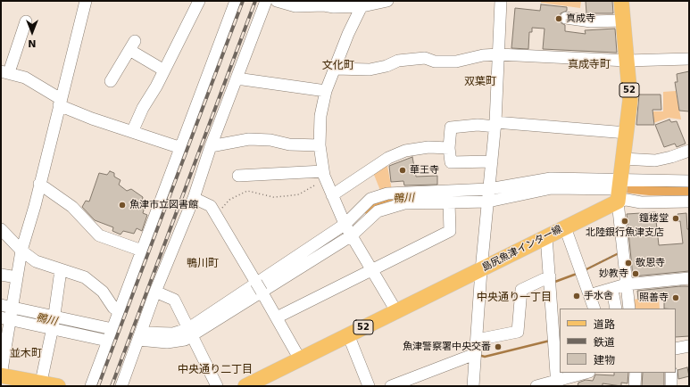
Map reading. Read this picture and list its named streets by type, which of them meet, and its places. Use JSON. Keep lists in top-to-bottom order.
{
  "streets": {
    "main road": ["52", "島尻魚津インター線"]
  },
  "crossings": [
    ["52", "島尻魚津インター線"]
  ],
  "districts": [
    "真成寺町",
    "文化町",
    "双葉町",
    "鴨川町",
    "中央通り一丁目",
    "並木町",
    "中央通り二丁目"
  ],
  "water": ["鴨川"],
  "places": [
    "真成寺",
    "華王寺",
    "魚津市立図書館",
    "鐘楼堂",
    "北陸銀行魚津支店",
    "敬恩寺",
    "妙教寺",
    "手水舎",
    "照善寺",
    "魚津警察署中央交番"
  ],
  "legend": ["道路", "鉄道", "建物"],
  "north": "bottom"
}
